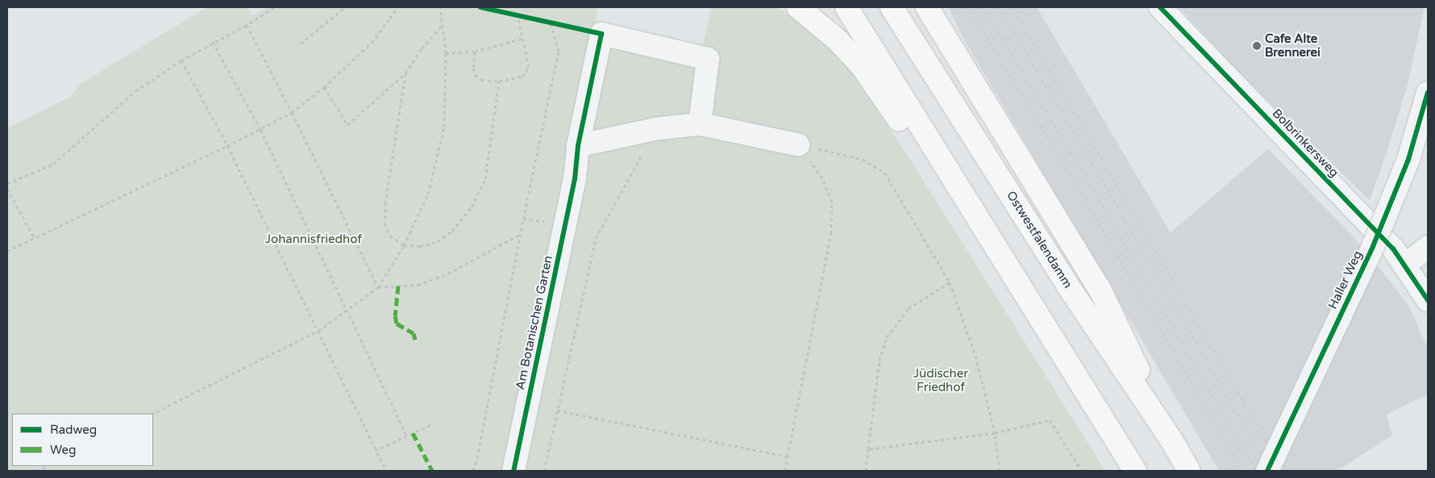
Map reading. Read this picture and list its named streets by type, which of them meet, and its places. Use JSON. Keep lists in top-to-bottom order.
{
  "streets": {
    "highway": ["Ostwestfalendamm"],
    "street": ["Bolbrinkersweg", "Haller Weg", "Am Botanischen Garten"]
  },
  "parks": ["Johannisfriedhof", "Jüdischer Friedhof"],
  "places": ["Cafe Alte Brennerei"],
  "legend": ["Radweg", "Weg"]
}
